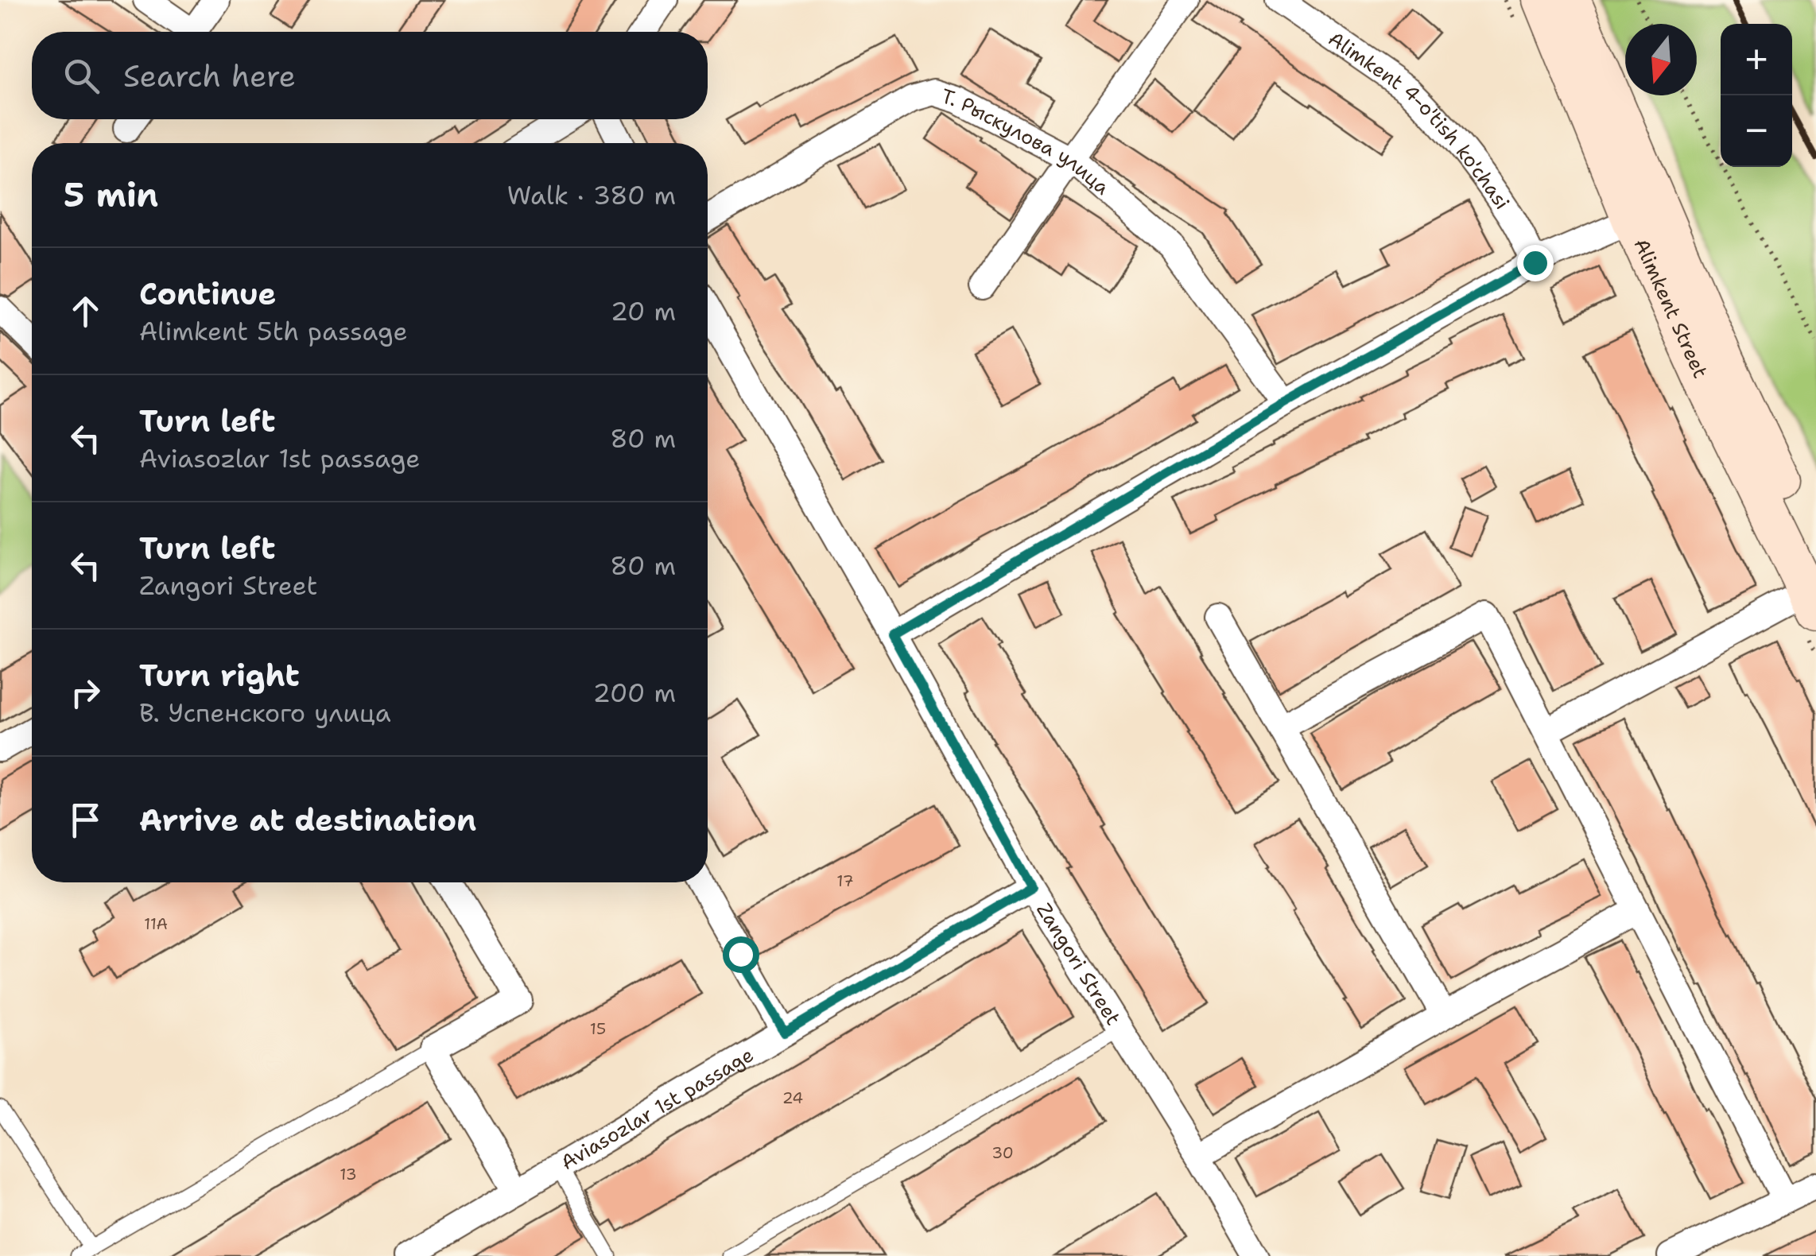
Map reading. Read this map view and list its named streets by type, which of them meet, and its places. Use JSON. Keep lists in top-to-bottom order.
{
  "streets": {
    "main road": ["Alimkent Street"],
    "street": [
      "Alimkent 4-o'tish ko'chasi",
      "Т. Рыскулова улица",
      "Zangori Street",
      "Aviasozlar 1st passage"
    ]
  },
  "crossings": [
    ["Zangori Street", "Aviasozlar 1st passage"]
  ],
  "house_numbers": [
    "17",
    "11A",
    "15",
    "24",
    "30",
    "13"
  ],
  "north": "bottom",
  "page": {
    "map_buttons": ["+", "−"],
    "search": "Search here",
    "heading": ["5 min", "Walk · 380 m"],
    "list": [
      ["Continue", "Alimkent 5th passage", "20 m"],
      ["Turn left", "Aviasozlar 1st passage", "80 m"],
      ["Turn left", "Zangori Street", "80 m"],
      ["Turn right", "В. Успенского улица", "200 m"],
      "Arrive at destination"
    ]
  }
}
